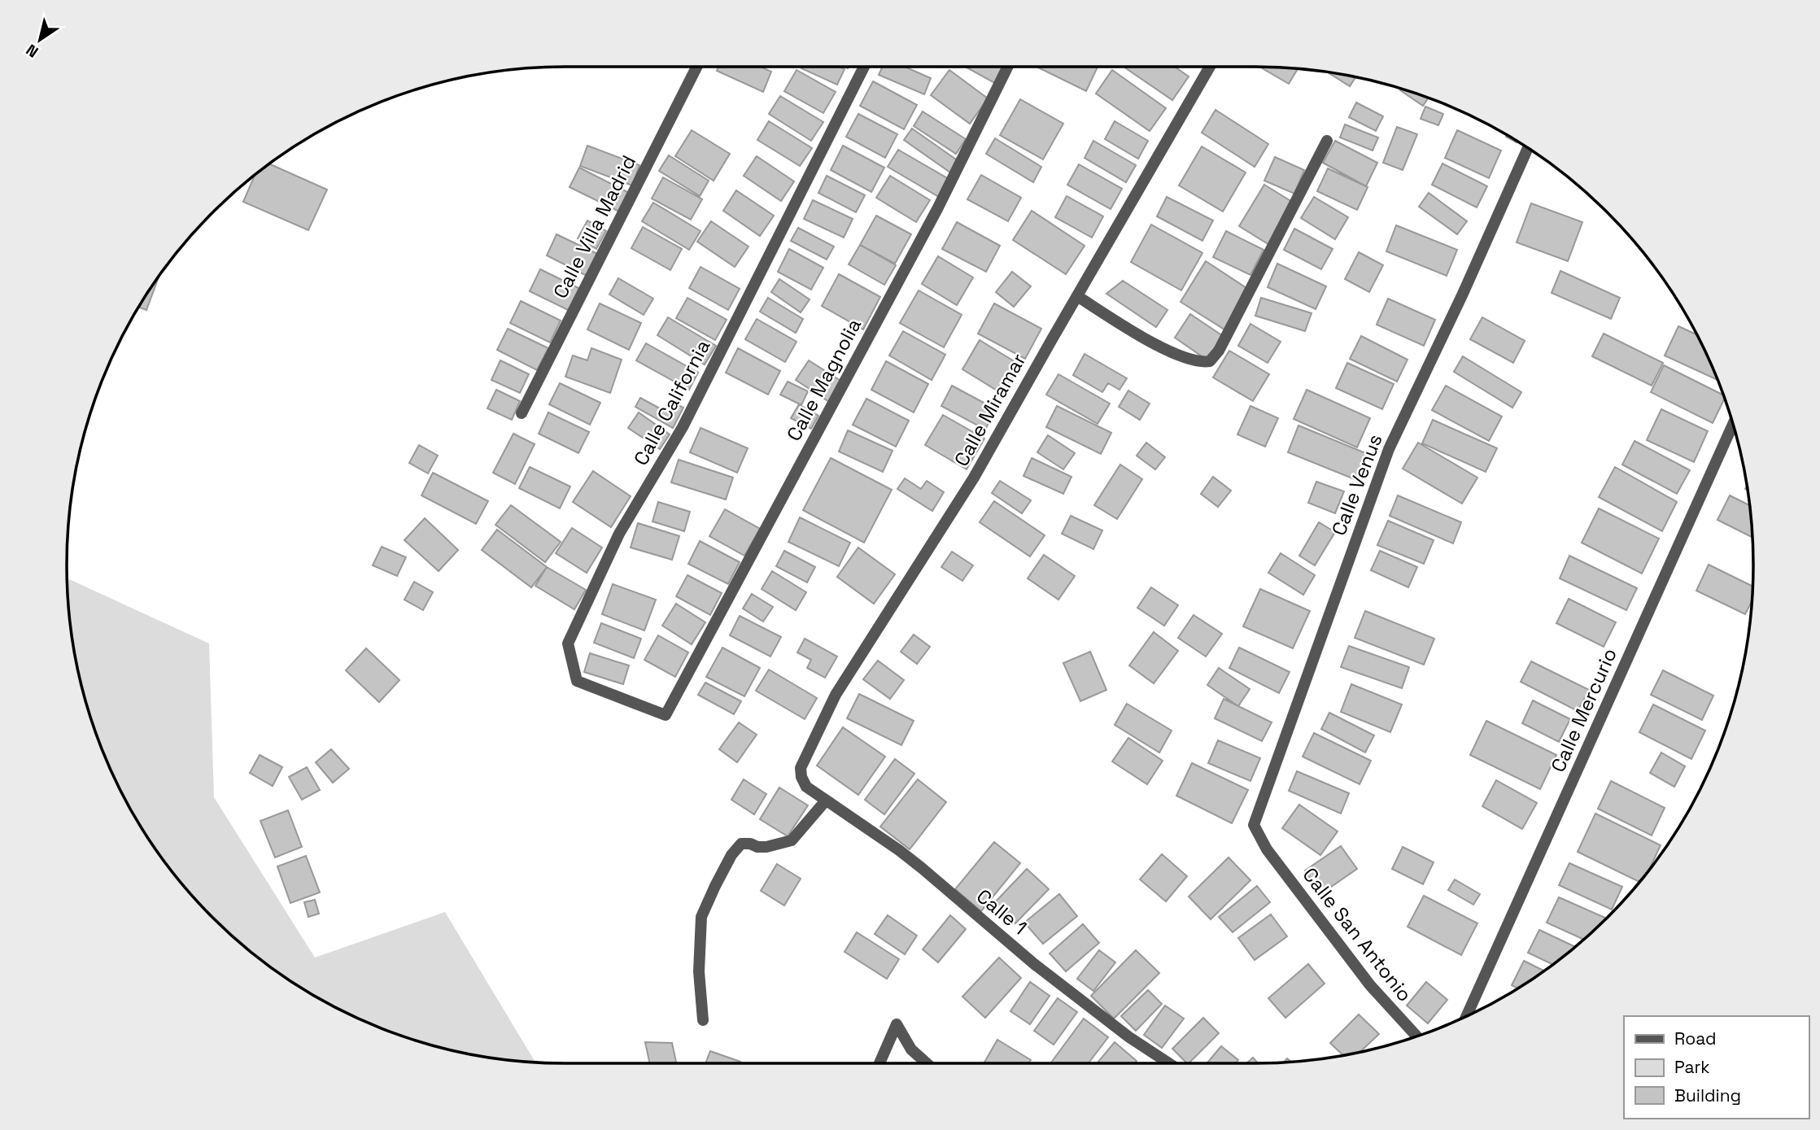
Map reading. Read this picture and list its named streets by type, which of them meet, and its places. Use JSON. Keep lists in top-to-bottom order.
{
  "streets": {
    "street": [
      "Calle Villa Madrid",
      "Calle Magnolia",
      "Calle California",
      "Calle Miramar",
      "Calle Venus",
      "Calle Mercurio",
      "Calle 1",
      "Calle San Antonio"
    ]
  },
  "crossings": [
    ["Calle Magnolia", "Calle California"],
    ["Calle Miramar", "Calle 1"],
    ["Calle Venus", "Calle San Antonio"]
  ],
  "legend": ["Road", "Park", "Building"],
  "north": "bottom left"
}
